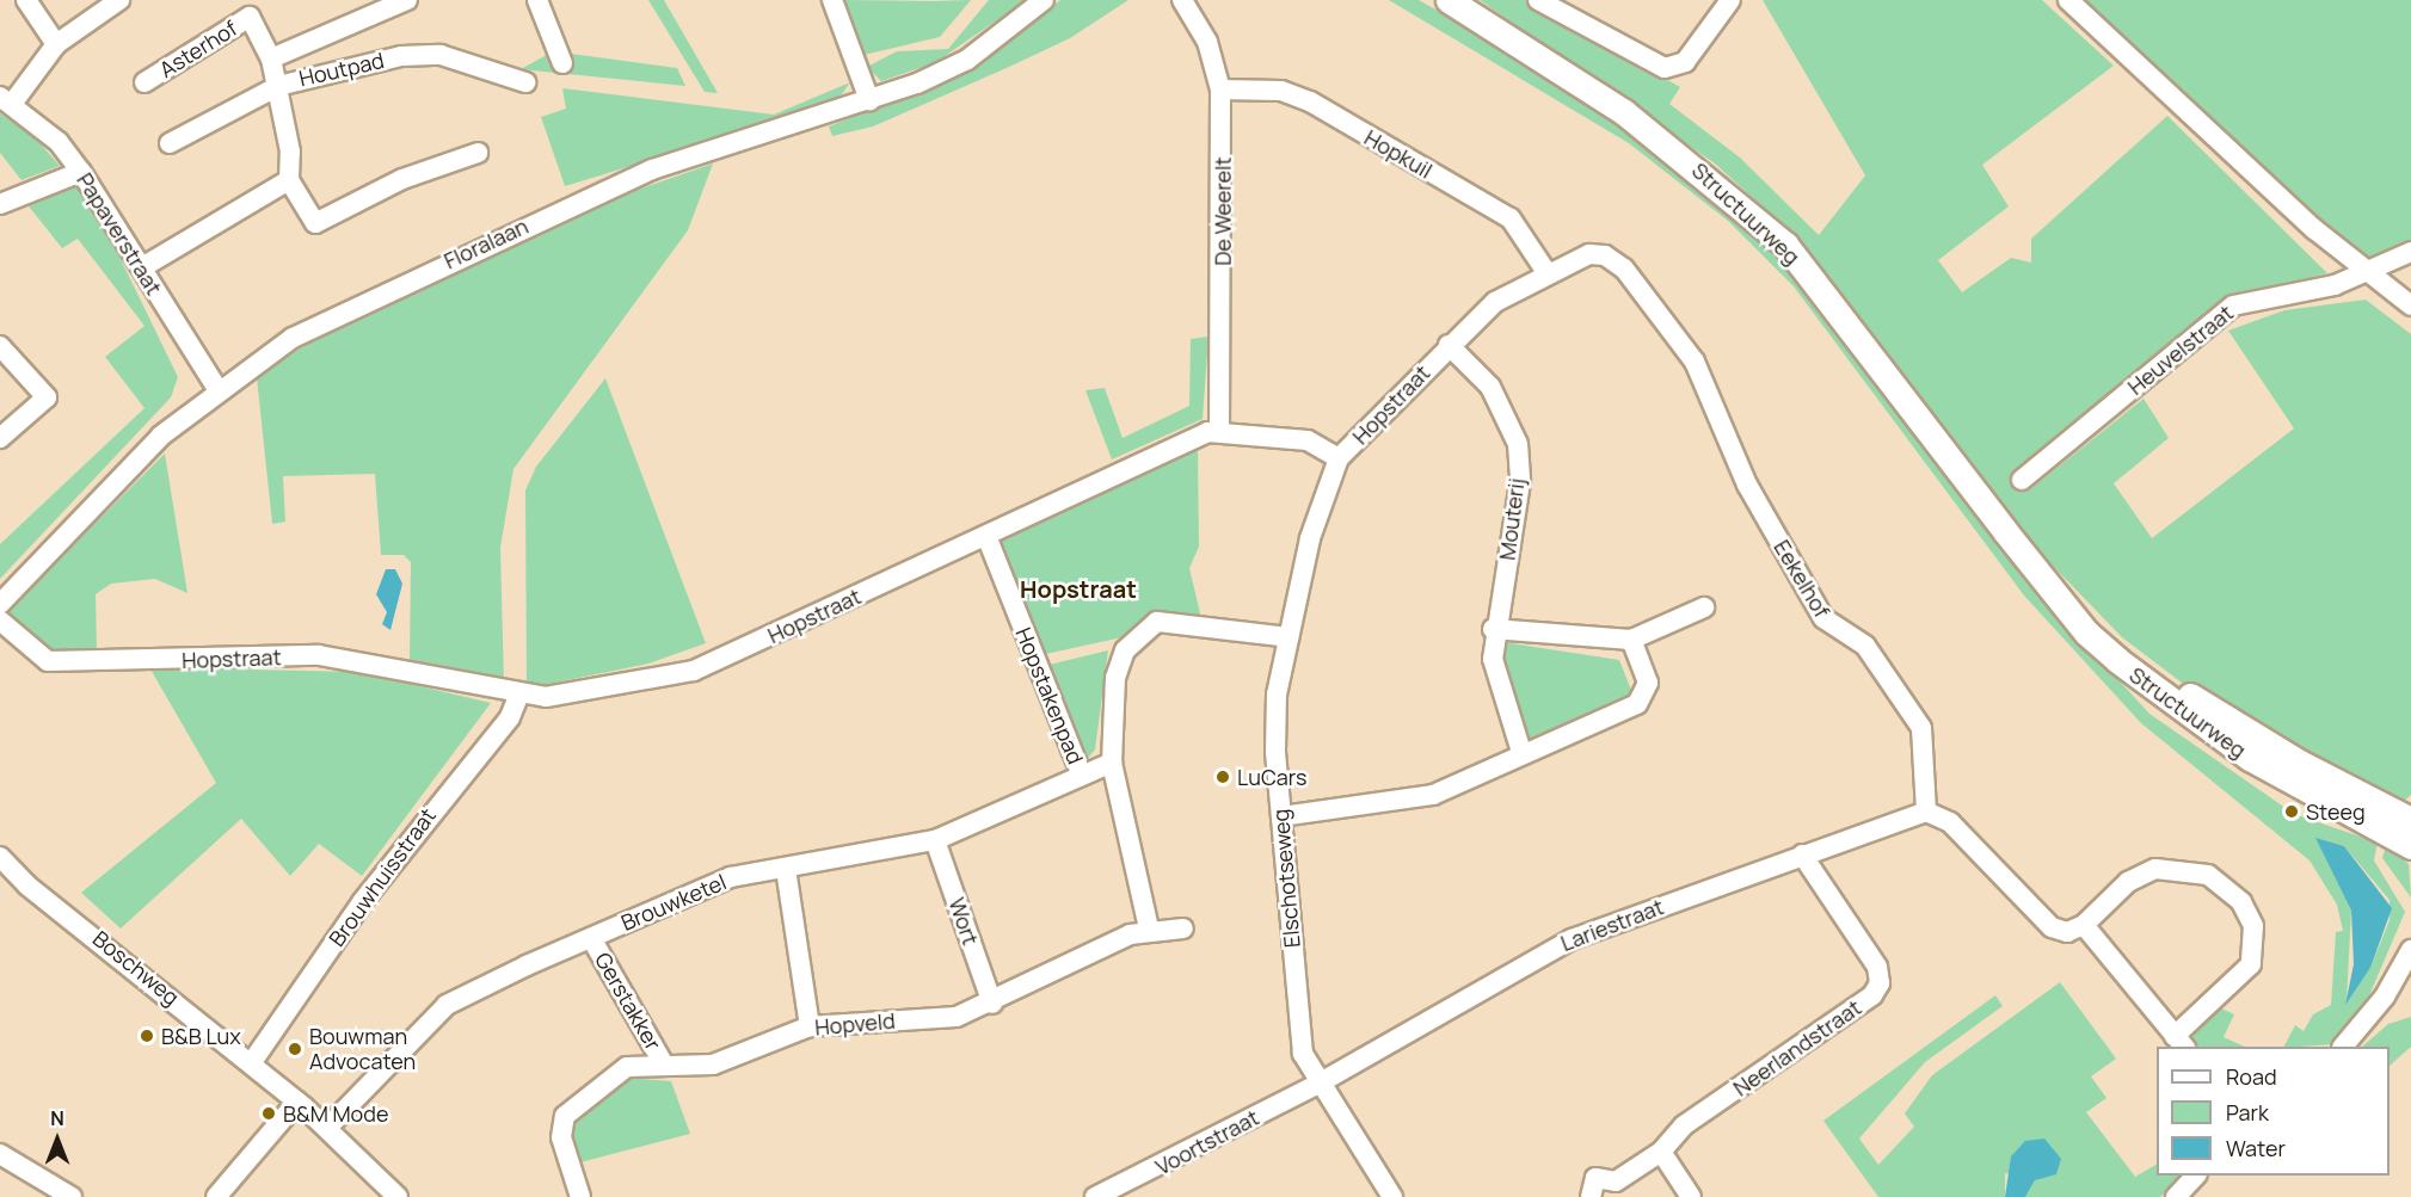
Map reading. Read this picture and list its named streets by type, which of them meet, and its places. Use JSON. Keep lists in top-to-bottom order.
{
  "streets": {
    "main road": ["Structuurweg"],
    "street": [
      "Asterhof",
      "Houtpad",
      "Hopkuil",
      "De Weerelt",
      "Papaverstraat",
      "Floralaan",
      "Heuvelstraat",
      "Hopstraat",
      "Mouterij",
      "Eekelhof",
      "Hopstakenpad",
      "Brouwhuisstraat",
      "Elschotseweg",
      "Brouwketel",
      "Wort",
      "Lariestraat",
      "Boschweg",
      "Gerstakker",
      "Hopveld",
      "Neerlandstraat",
      "Voortstraat"
    ]
  },
  "crossings": [
    ["Hopkuil", "De Weerelt"],
    ["Hopkuil", "Hopstraat"],
    ["Hopkuil", "Eekelhof"],
    ["De Weerelt", "Hopstraat"],
    ["Papaverstraat", "Floralaan"],
    ["Hopstraat", "Mouterij"],
    ["Hopstraat", "Eekelhof"],
    ["Hopstraat", "Hopstakenpad"],
    ["Hopstraat", "Brouwhuisstraat"],
    ["Hopstraat", "Elschotseweg"],
    ["Eekelhof", "Lariestraat"],
    ["Hopstakenpad", "Brouwketel"],
    ["Brouwhuisstraat", "Boschweg"],
    ["Elschotseweg", "Lariestraat"],
    ["Elschotseweg", "Voortstraat"],
    ["Brouwketel", "Wort"],
    ["Brouwketel", "Boschweg"],
    ["Brouwketel", "Gerstakker"],
    ["Wort", "Hopveld"],
    ["Lariestraat", "Neerlandstraat"],
    ["Lariestraat", "Voortstraat"],
    ["Gerstakker", "Hopveld"]
  ],
  "districts": ["Hopstraat"],
  "places": [
    "LuCars",
    "Steeg",
    "B&B Lux",
    "Bouwman Advocaten",
    "B&M Mode"
  ],
  "legend": ["Road", "Park", "Water"],
  "north": "top"
}
